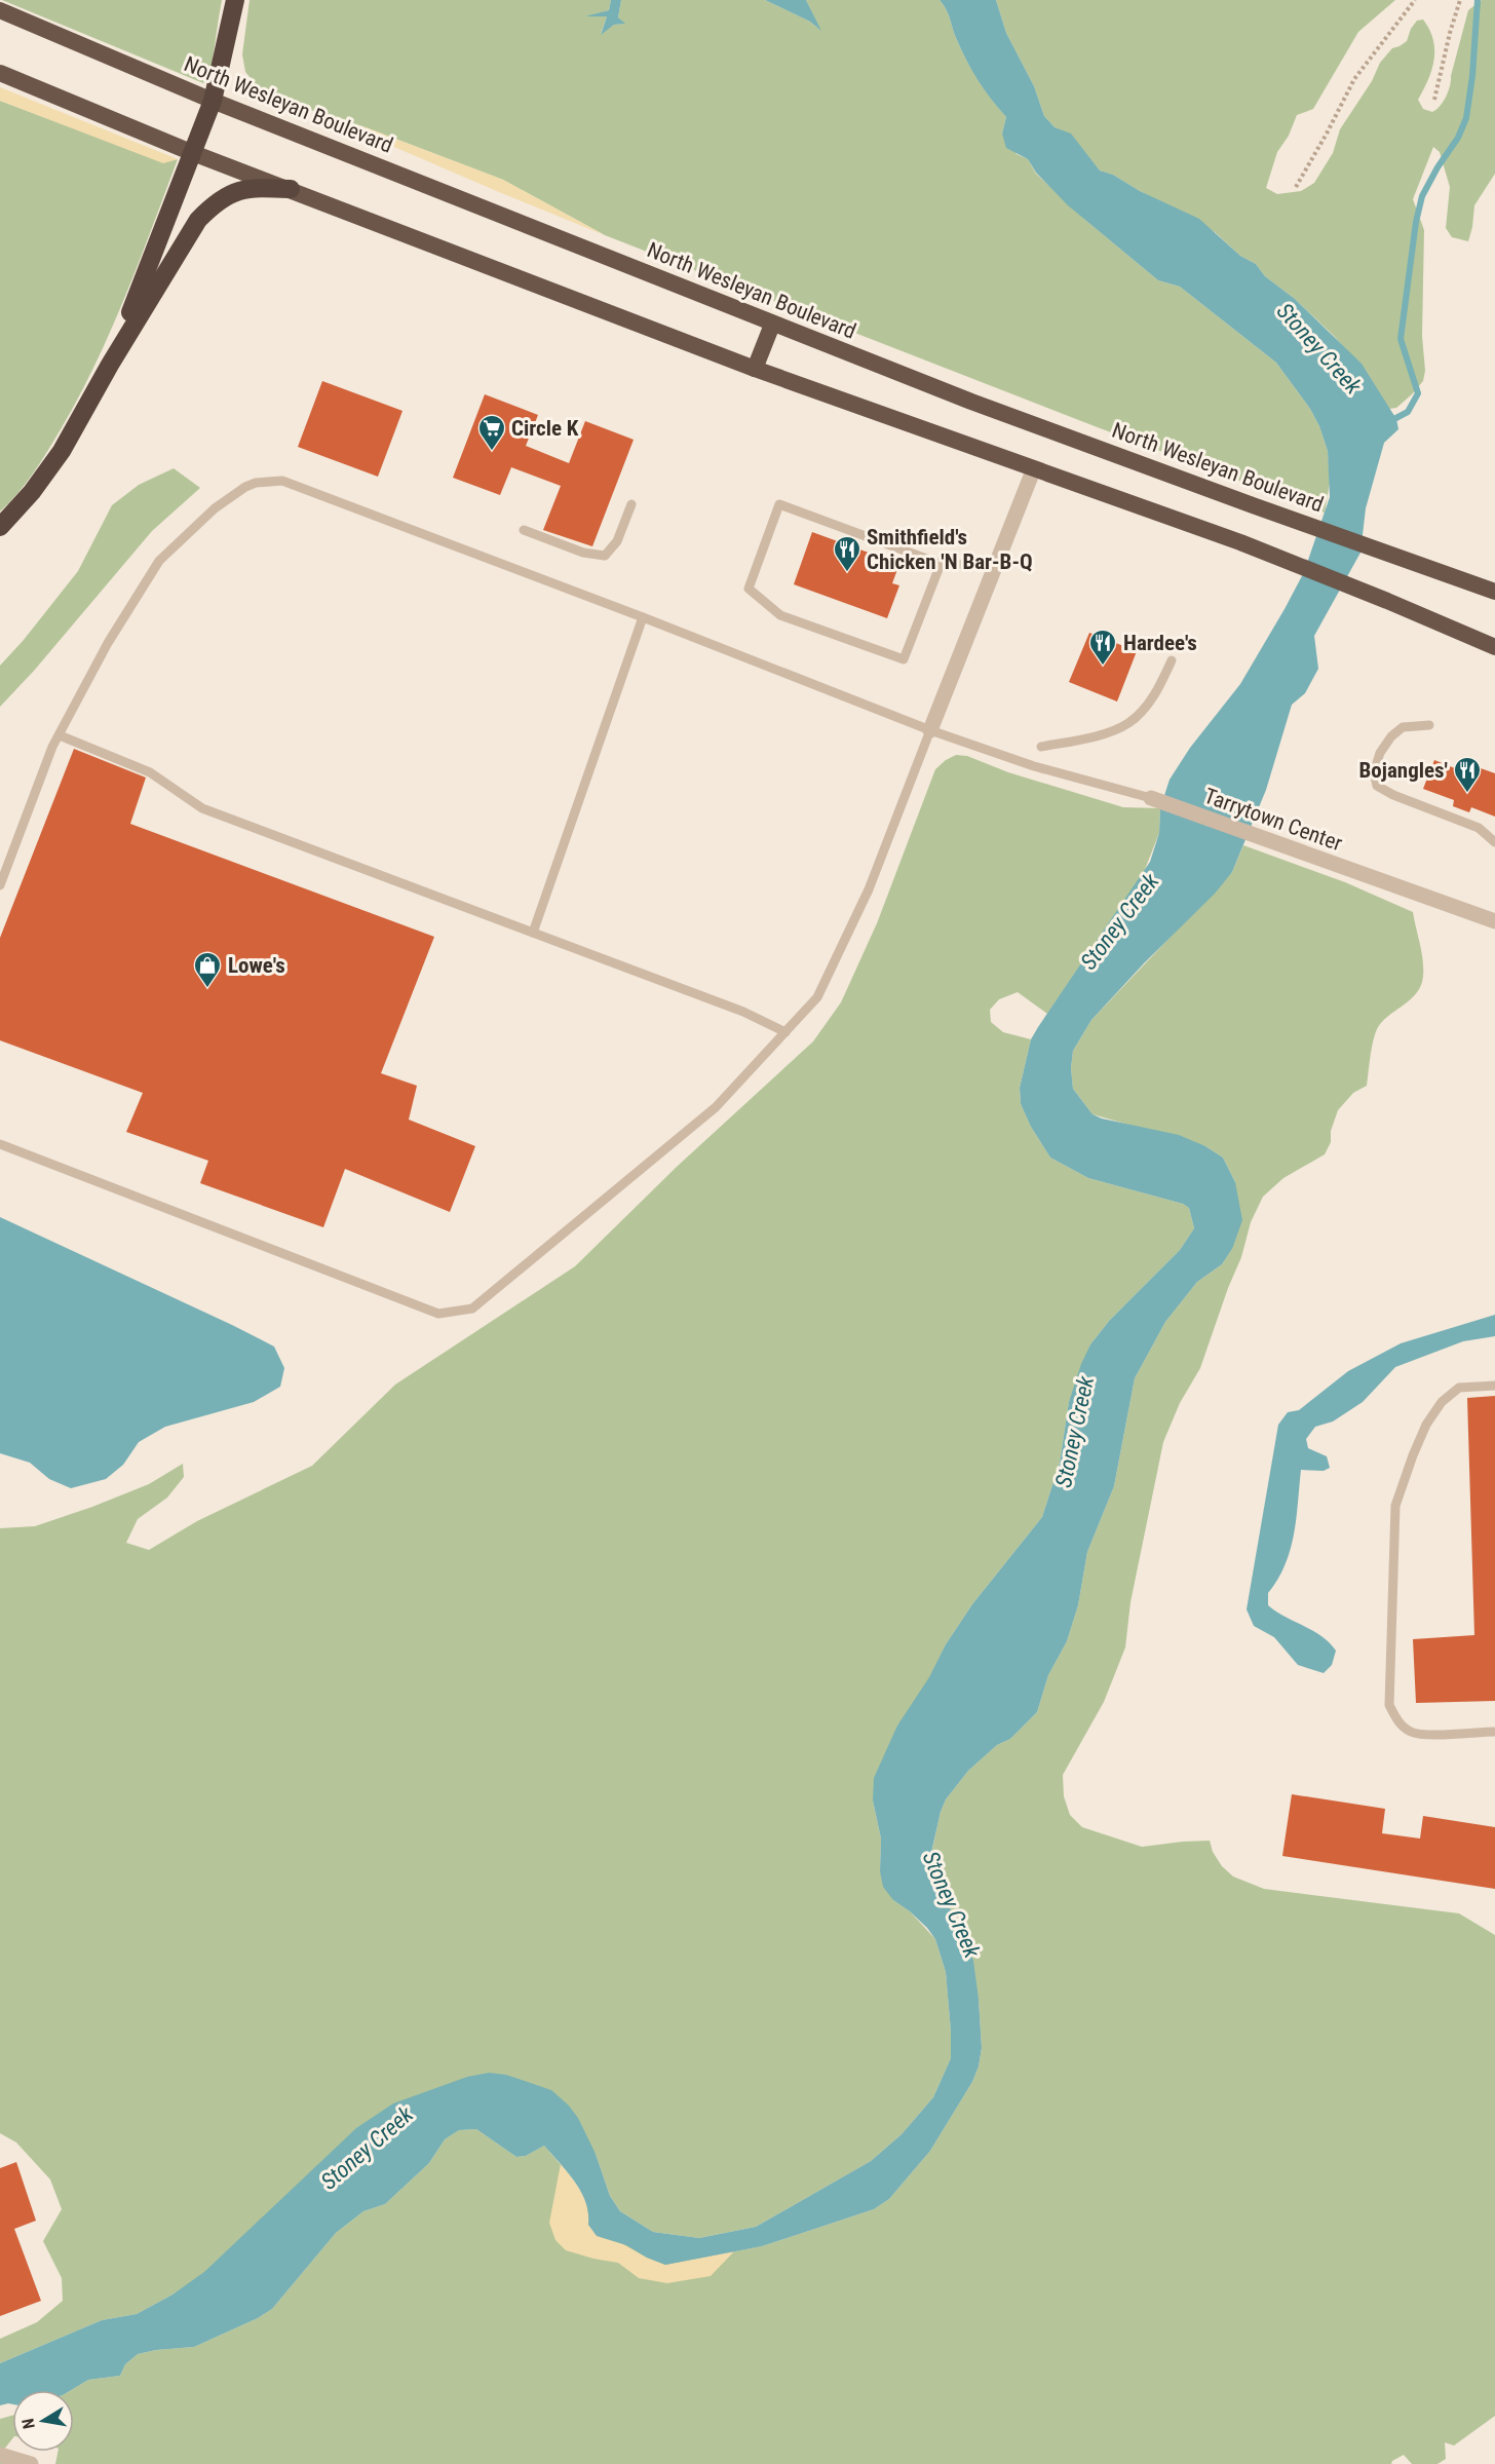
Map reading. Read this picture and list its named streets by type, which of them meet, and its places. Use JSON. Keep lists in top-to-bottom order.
{
  "streets": {
    "highway": ["North Wesleyan Boulevard"],
    "street": ["Tarrytown Center"]
  },
  "water": ["Stoney Creek"],
  "places": {
    "supermarket": ["Circle K"],
    "restaurant": ["Smithfield's Chicken 'N Bar-B-Q", "Hardee's", "Bojangles'"],
    "shop": ["Lowe's"]
  },
  "north": "left"
}
